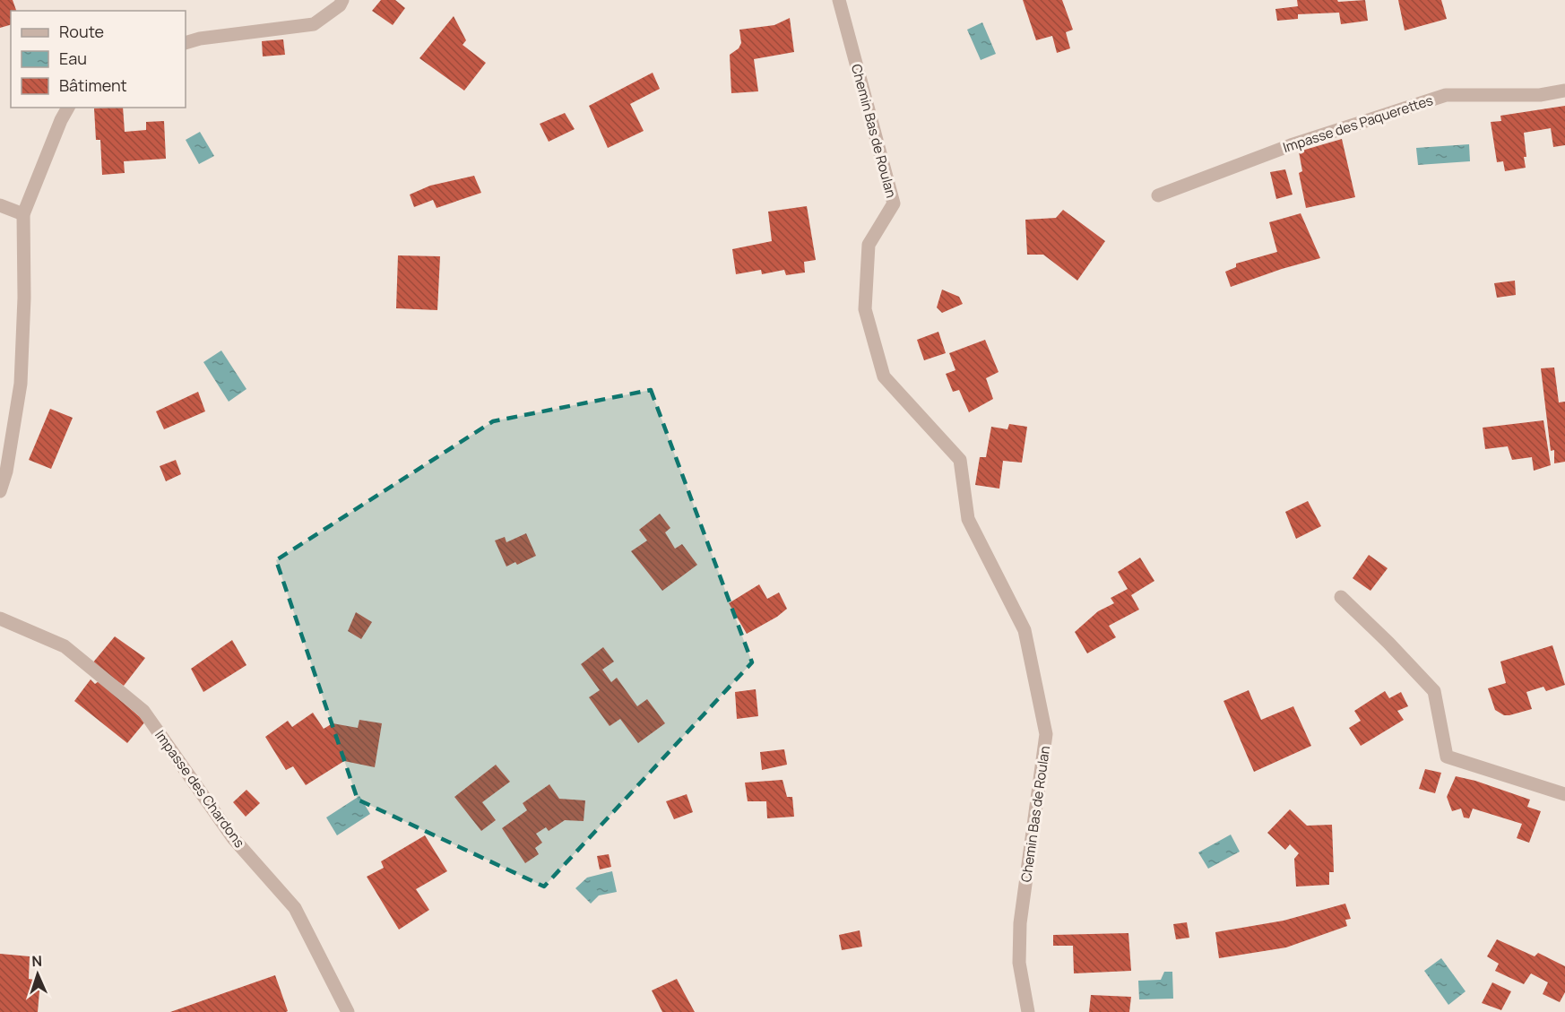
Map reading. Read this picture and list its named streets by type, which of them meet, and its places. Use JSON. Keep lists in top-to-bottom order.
{
  "streets": {
    "street": ["Impasse des Paquerettes", "Chemin Bas de Roulan", "Impasse des Chardons"]
  },
  "legend": ["Route", "Eau", "Bâtiment"],
  "north": "top"
}
